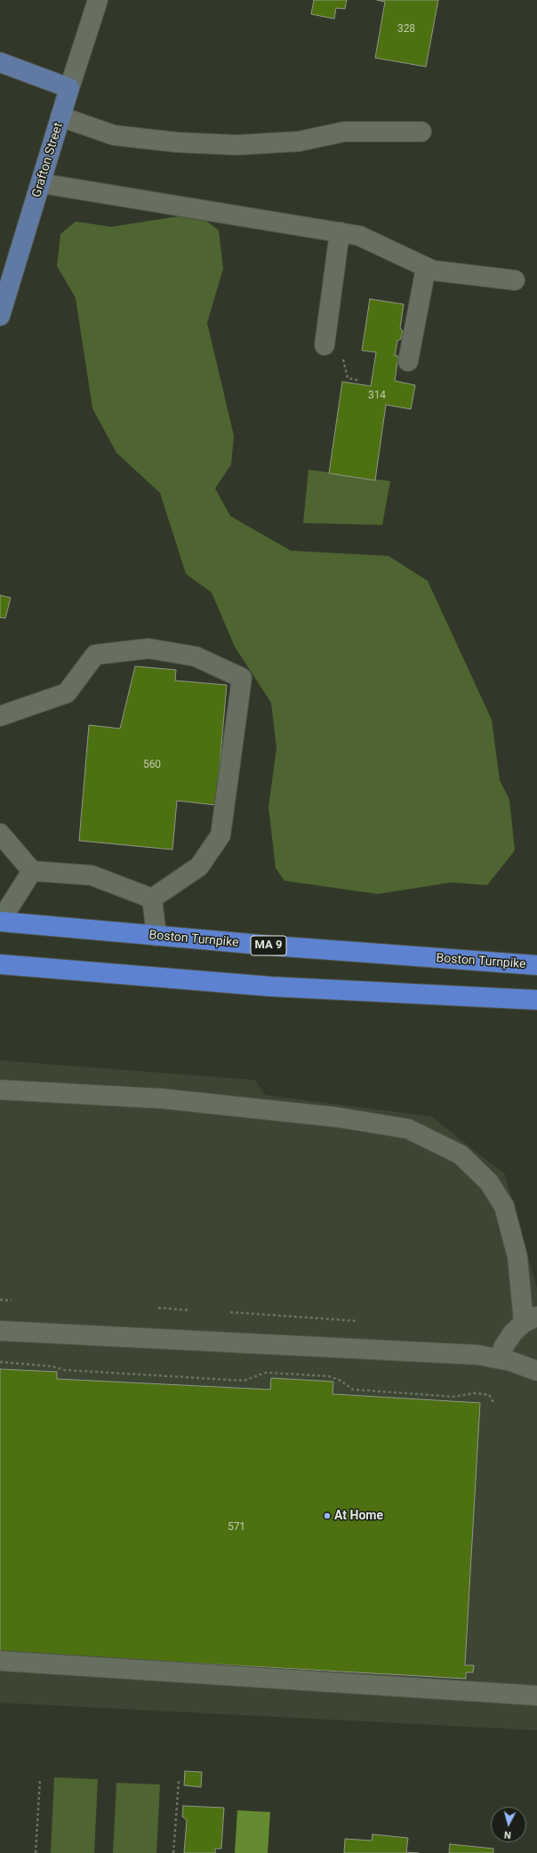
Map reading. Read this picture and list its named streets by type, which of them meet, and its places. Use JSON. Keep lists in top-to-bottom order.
{
  "streets": {
    "highway": ["Boston Turnpike", "MA 9"],
    "main road": ["Grafton Street"]
  },
  "places": ["At Home"],
  "house_numbers": [
    "328",
    "314",
    "560",
    "571"
  ],
  "north": "bottom"
}
